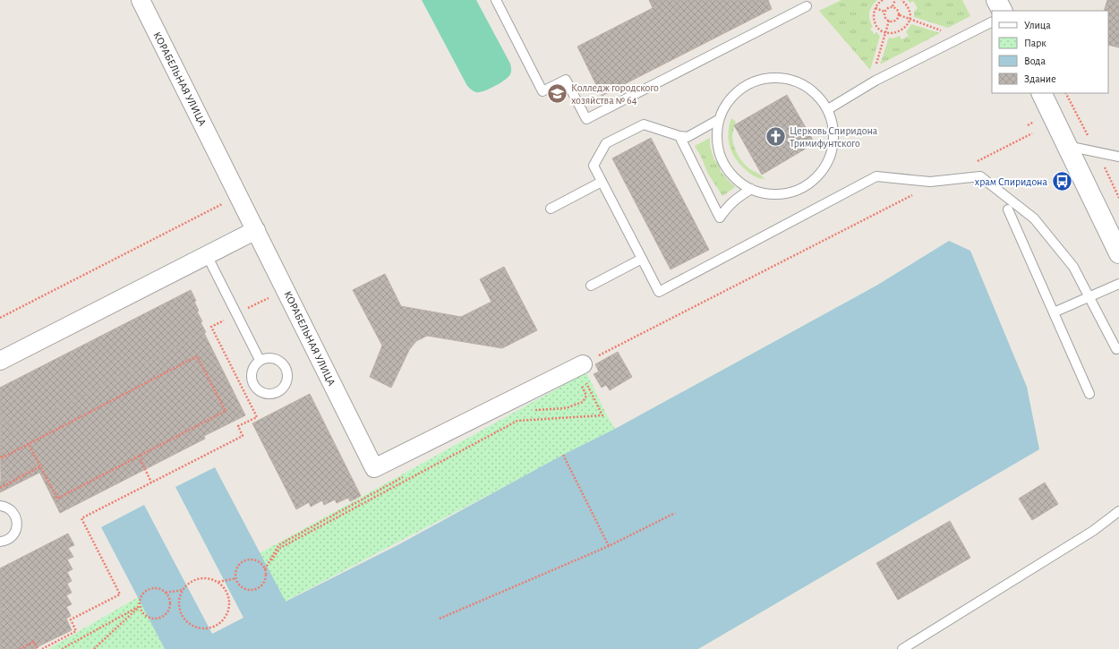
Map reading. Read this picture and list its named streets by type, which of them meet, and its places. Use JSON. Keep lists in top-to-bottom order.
{
  "streets": {
    "street": ["КОРАБЕЛЬНАЯ УЛИЦА"]
  },
  "places": {
    "school or university": ["Колледж городского хозяйства № 64"],
    "church": ["Церковь Спиридона Тримифунтского"],
    "bus stop": ["храм Спиридона"]
  },
  "legend": [
    "Улица",
    "Парк",
    "Вода",
    "Здание"
  ]
}
